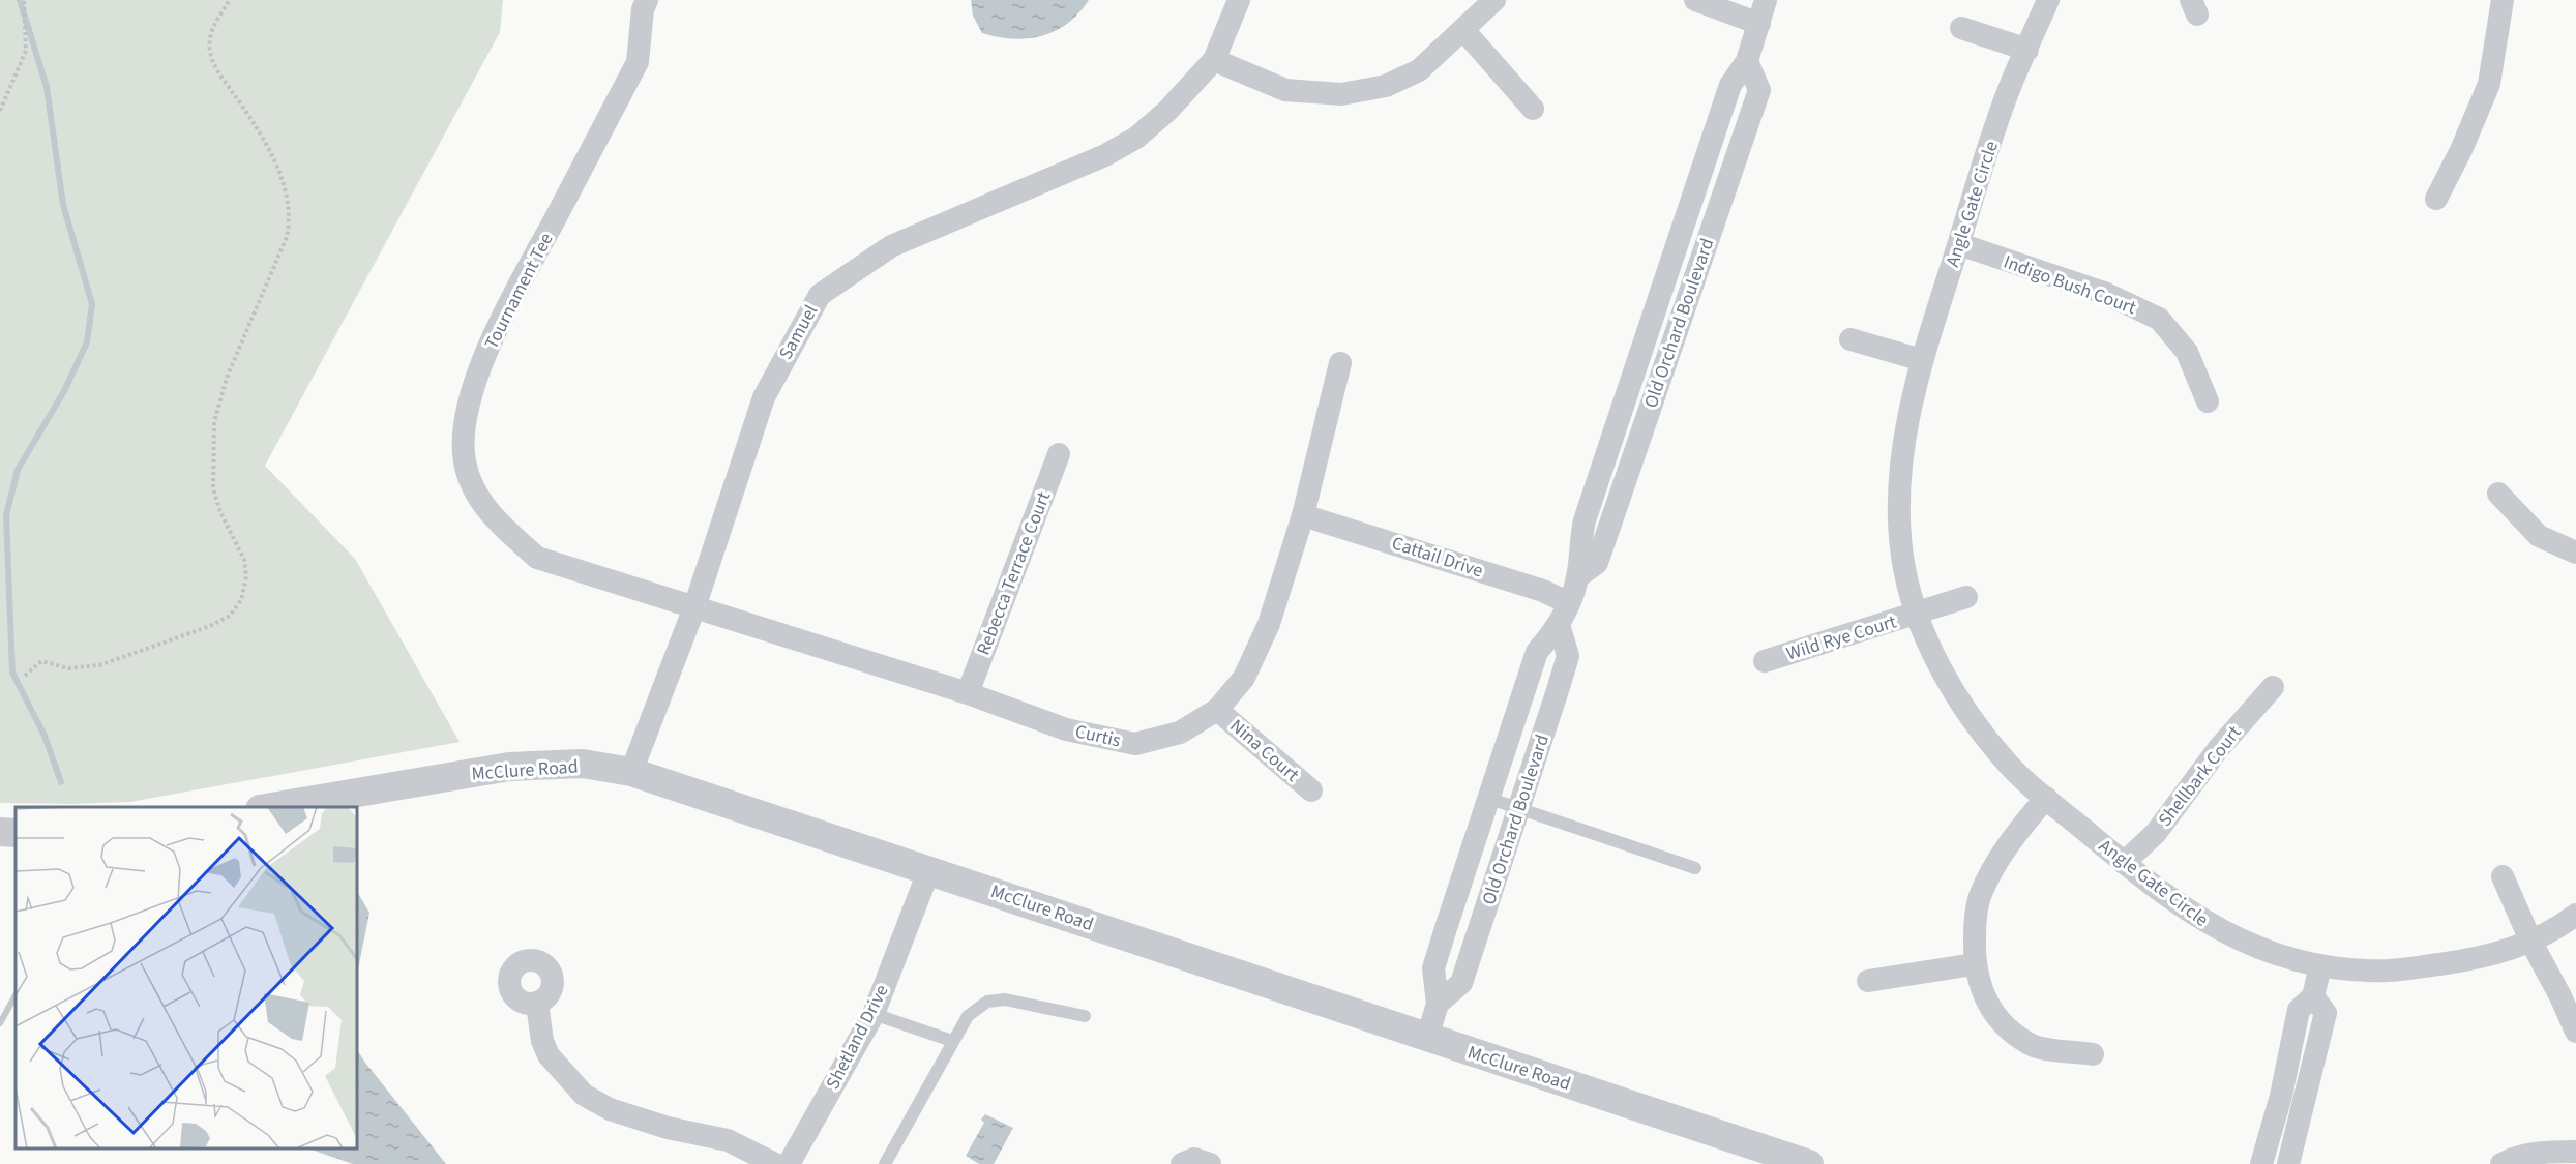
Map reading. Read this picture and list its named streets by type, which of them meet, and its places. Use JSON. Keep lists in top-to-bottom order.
{
  "streets": {
    "street": [
      "Angle Gate Circle",
      "Indigo Bush Court",
      "Tournament Tee",
      "Old Orchard Boulevard",
      "Samuel",
      "Cattail Drive",
      "Rebecca Terrace Court",
      "Wild Rye Court",
      "Curtis",
      "Nina Court",
      "McClure Road",
      "Shellbark Court",
      "Shetland Drive"
    ]
  },
  "crossings": [
    ["Angle Gate Circle", "Indigo Bush Court"],
    ["Angle Gate Circle", "Wild Rye Court"],
    ["Angle Gate Circle", "Shellbark Court"],
    ["Tournament Tee", "Samuel"],
    ["Tournament Tee", "Curtis"],
    ["Old Orchard Boulevard", "Cattail Drive"],
    ["Old Orchard Boulevard", "McClure Road"],
    ["Samuel", "Curtis"],
    ["Samuel", "McClure Road"],
    ["Cattail Drive", "Curtis"],
    ["Rebecca Terrace Court", "Curtis"],
    ["Curtis", "Nina Court"],
    ["McClure Road", "Shetland Drive"]
  ]
}
